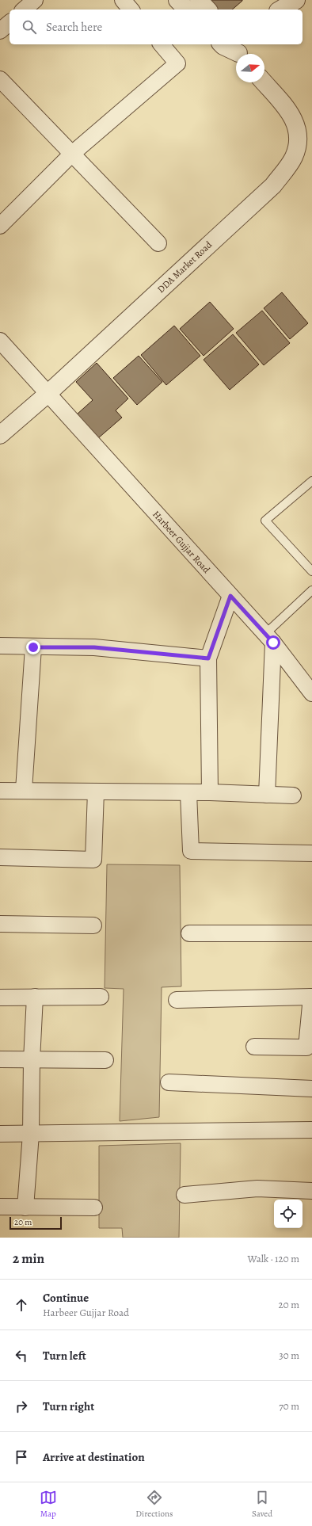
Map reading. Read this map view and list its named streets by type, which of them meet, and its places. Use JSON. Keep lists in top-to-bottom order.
{
  "streets": {
    "street": ["DDA Market Road", "Harbeer Gujjar Road"]
  },
  "crossings": [
    ["DDA Market Road", "Harbeer Gujjar Road"]
  ],
  "scale_bar": "20 m",
  "north": "right",
  "page": {
    "search": "Search here",
    "scale": "20 m",
    "heading": ["2 min", "Walk · 120 m"],
    "list": [
      ["Continue", "Harbeer Gujjar Road", "20 m"],
      ["Turn left", "30 m"],
      ["Turn right", "70 m"],
      "Arrive at destination"
    ],
    "nav": ["Map", "Directions", "Saved"]
  }
}
